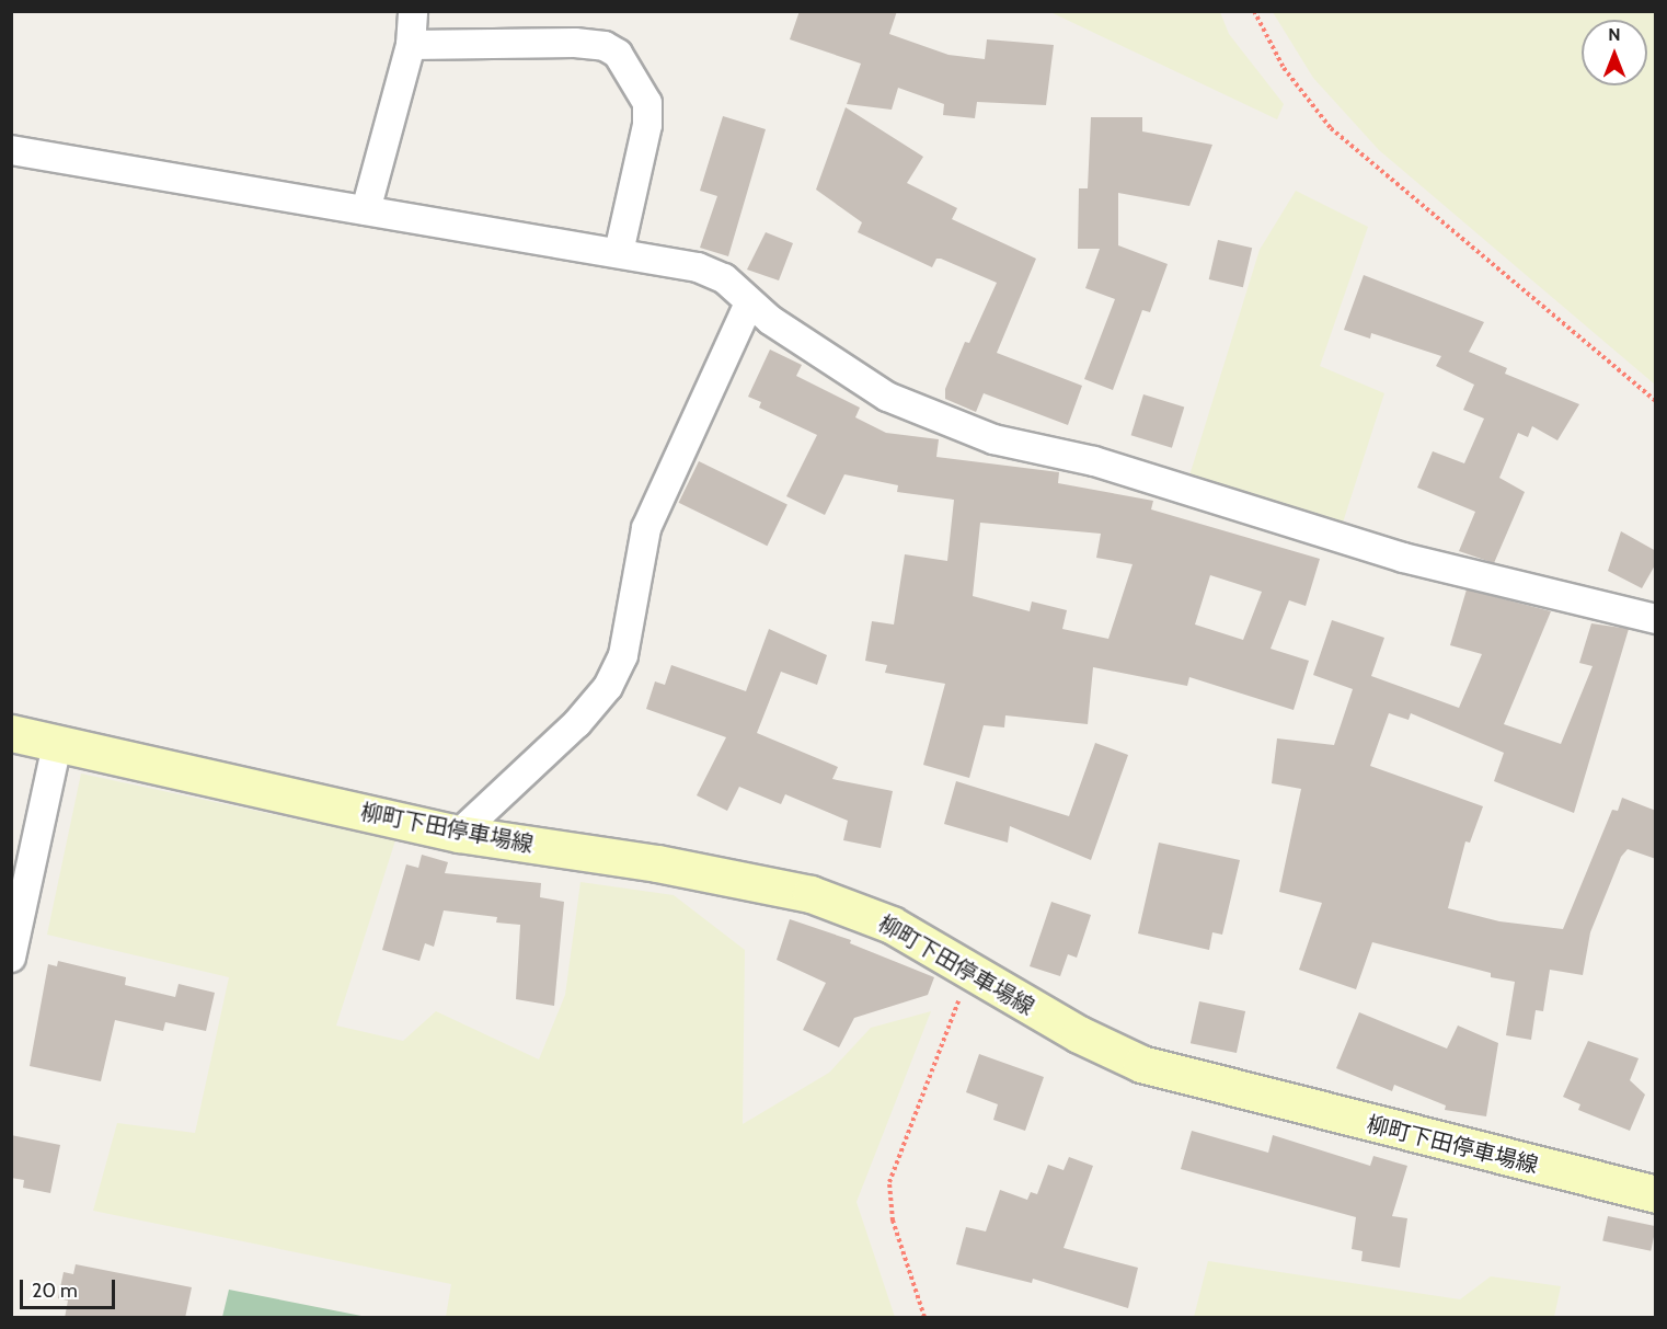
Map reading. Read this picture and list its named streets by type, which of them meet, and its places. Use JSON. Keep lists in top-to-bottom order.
{
  "streets": {
    "main road": ["柳町下田停車場線"]
  },
  "scale_bar": "20 m",
  "north": "top"
}
